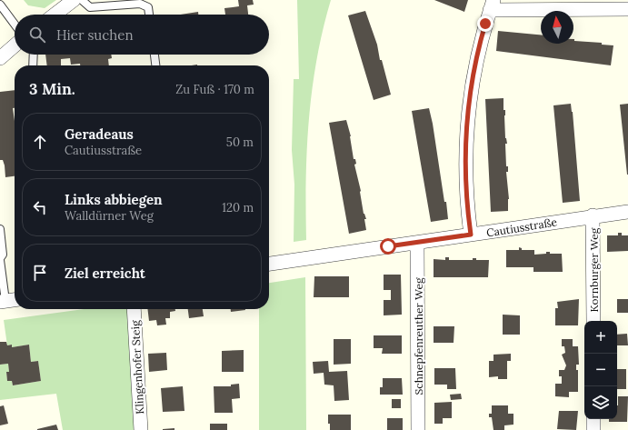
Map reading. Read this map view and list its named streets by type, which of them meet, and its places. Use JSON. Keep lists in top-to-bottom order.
{
  "streets": {
    "street": [
      "Cautiusstraße",
      "Kornburger Weg",
      "Schnepfenreuther Weg",
      "Klingenhofer Steig"
    ]
  },
  "crossings": [
    ["Cautiusstraße", "Kornburger Weg"],
    ["Cautiusstraße", "Schnepfenreuther Weg"]
  ],
  "north": "top",
  "page": {
    "search": "Hier suchen",
    "heading": ["3 Min.", "Zu Fuß · 170 m"],
    "list": [
      ["Geradeaus", "Cautiusstraße", "50 m"],
      ["Links abbiegen", "Walldürner Weg", "120 m"],
      "Ziel erreicht"
    ],
    "map_buttons": ["+", "−"]
  }
}
